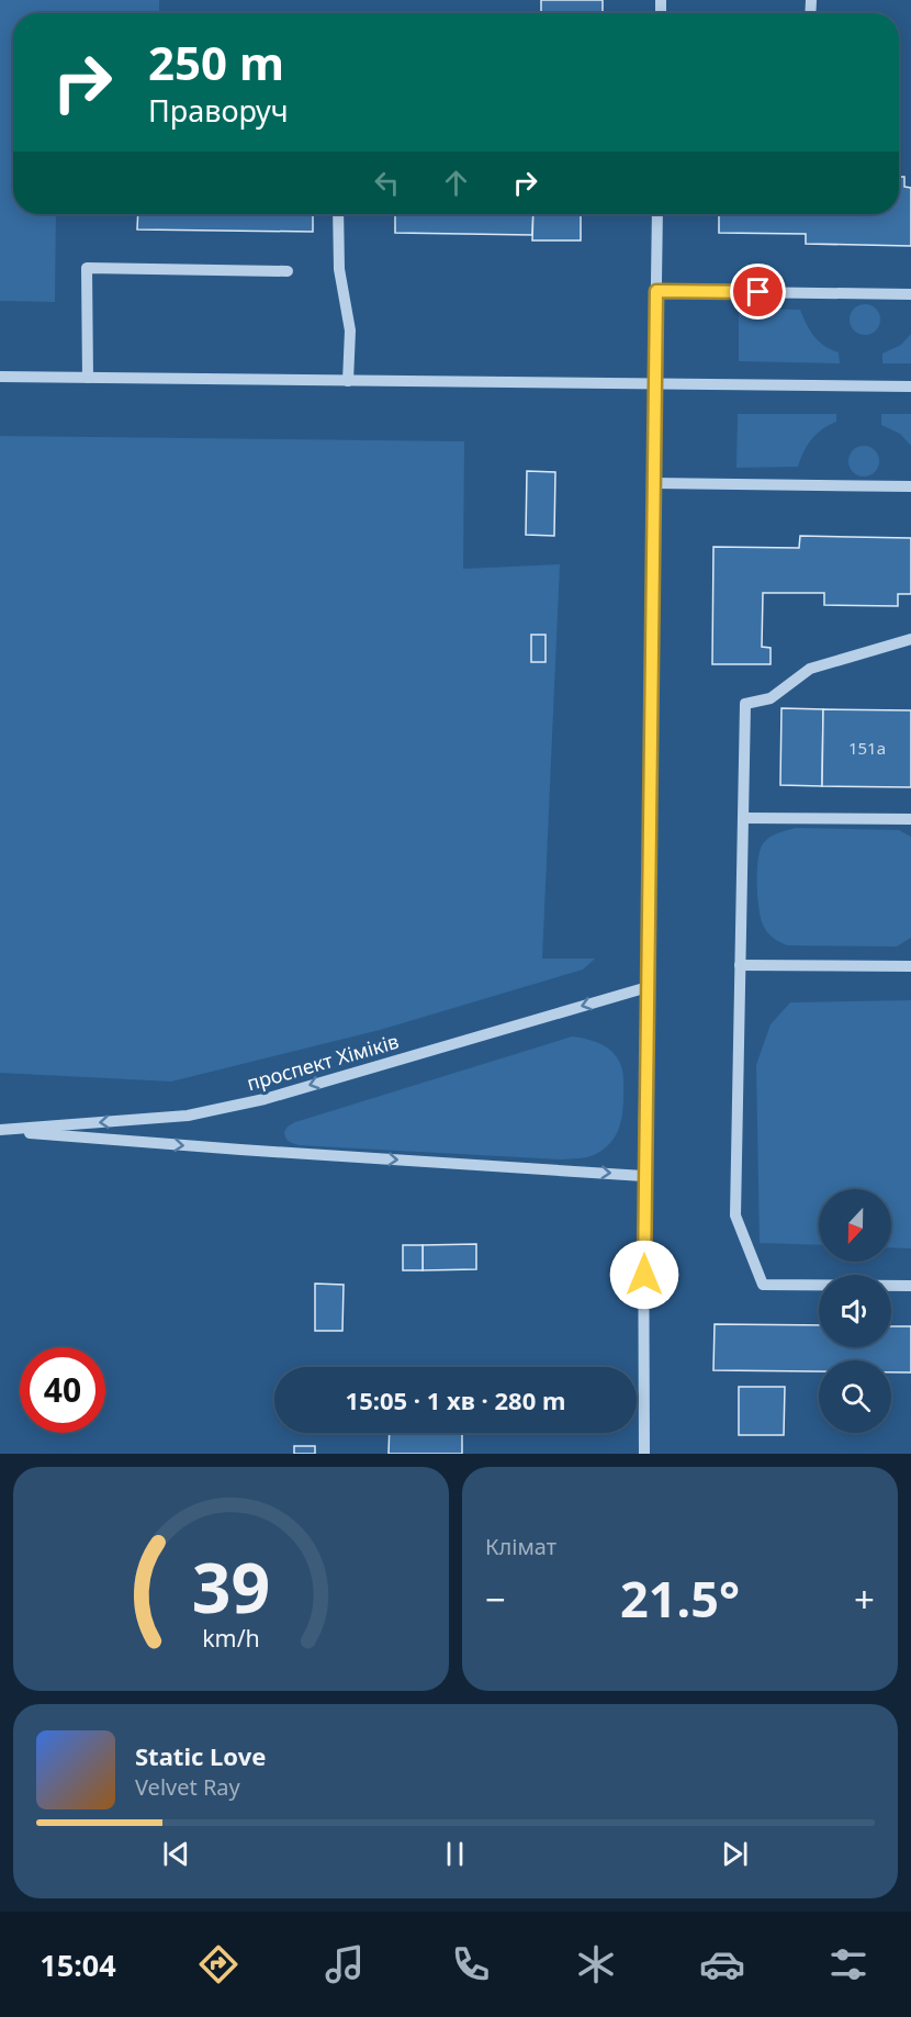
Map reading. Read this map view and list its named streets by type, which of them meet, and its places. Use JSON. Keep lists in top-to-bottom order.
{
  "streets": {
    "street": ["проспект Хіміків"]
  },
  "house_numbers": ["151а"],
  "north": "bottom",
  "page": {
    "turn": ["250 m", "Праворуч"],
    "limit": "40",
    "trip": "15:05 · 1 хв · 280 m",
    "tile": "Клімат",
    "heat": ["−", "21.5°", "+"],
    "song": ["Static Love", "Velvet Ray"],
    "tabs": "15:04",
    "gauge": ["39", "km/h"]
  }
}
